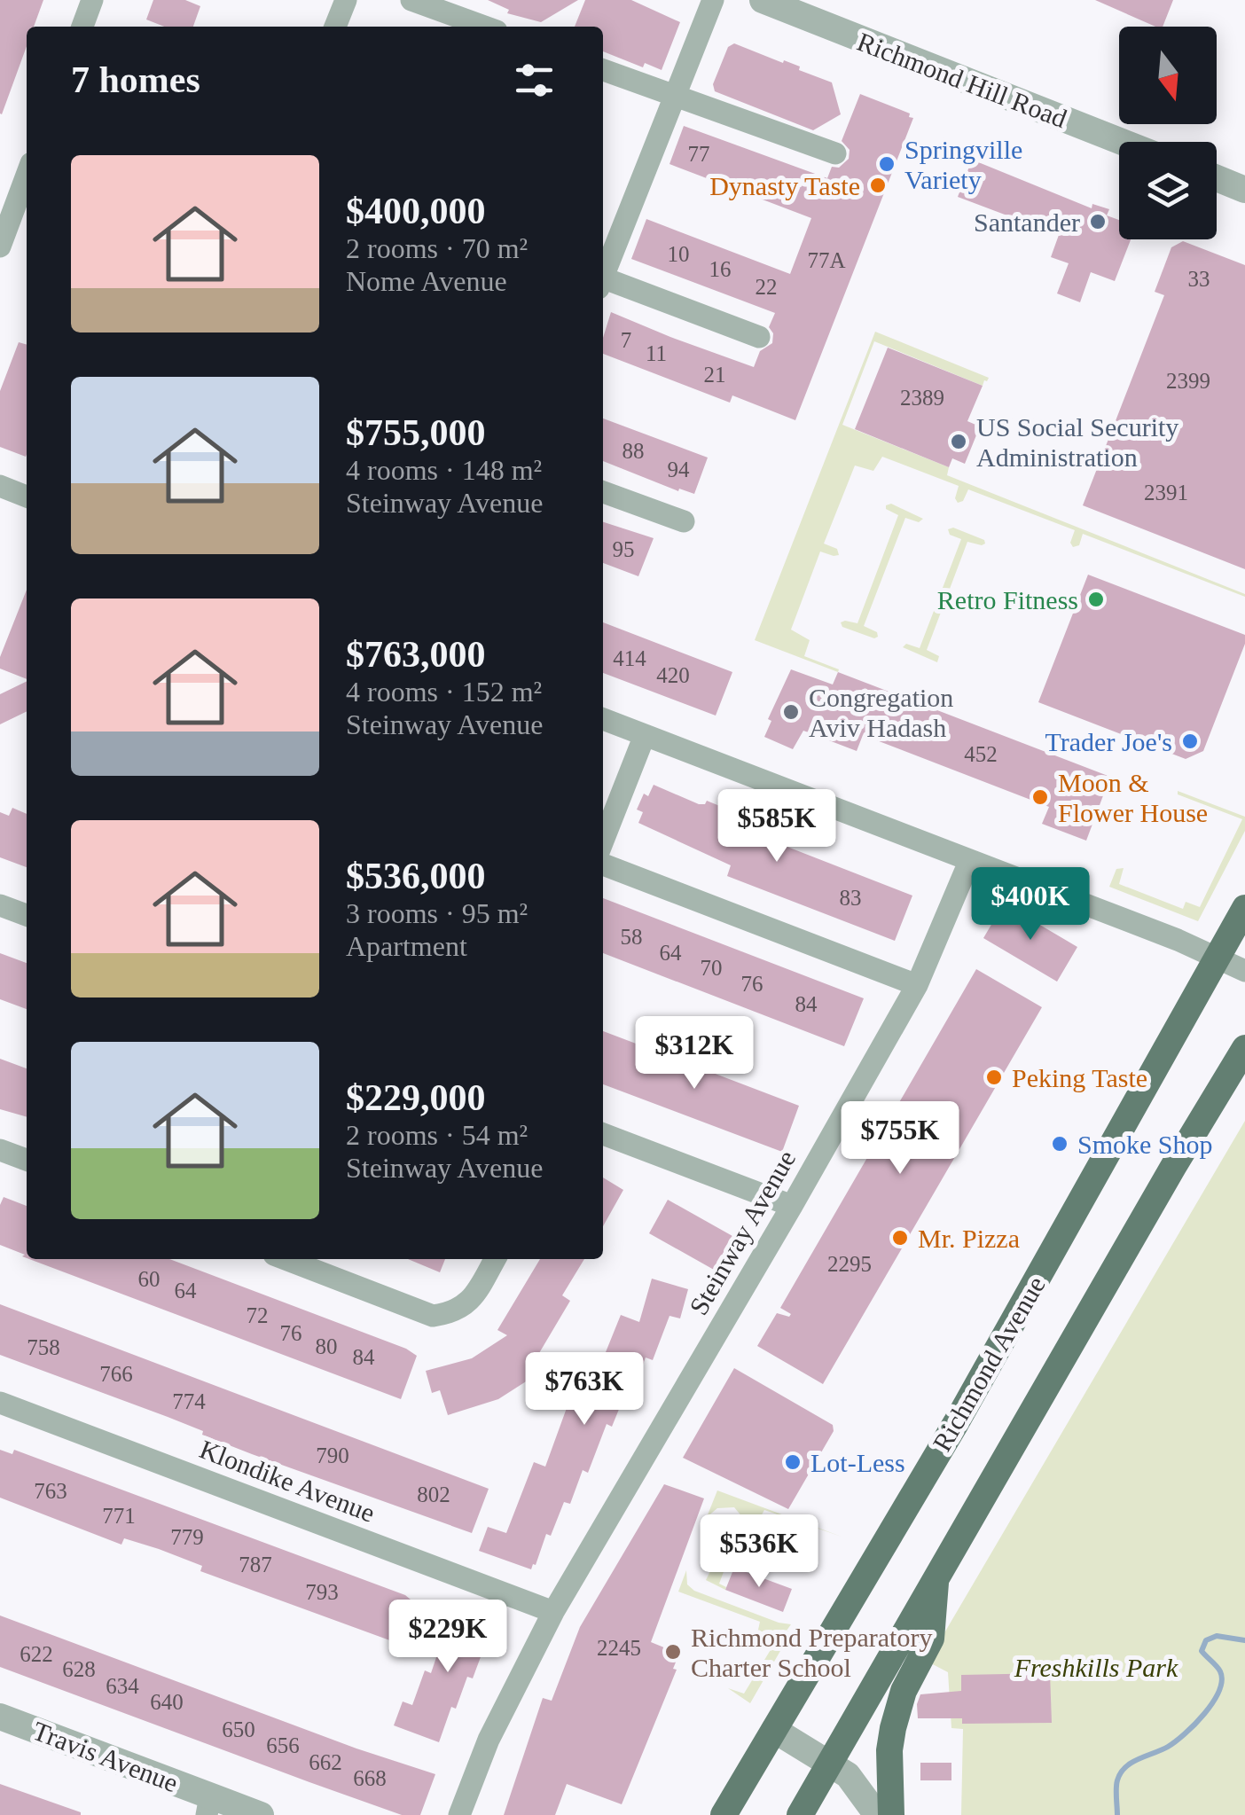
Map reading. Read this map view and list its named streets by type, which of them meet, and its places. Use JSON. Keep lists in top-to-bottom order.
{
  "streets": {
    "main road": ["Richmond Avenue"],
    "street": [
      "Richmond Hill Road",
      "Steinway Avenue",
      "Klondike Avenue",
      "Travis Avenue"
    ]
  },
  "crossings": [
    ["Steinway Avenue", "Klondike Avenue"]
  ],
  "parks": ["Freshkills Park"],
  "places": [
    "Springville Variety",
    "Dynasty Taste",
    "Santander",
    "US Social Security Administration",
    "Retro Fitness",
    "Congregation Aviv Hadash",
    "Trader Joe's",
    "Moon & Flower House",
    "Peking Taste",
    "Smoke Shop",
    "Mr. Pizza",
    "Lot-Less",
    "Richmond Preparatory Charter School"
  ],
  "house_numbers": [
    "77",
    "10",
    "77A",
    "16",
    "33",
    "22",
    "7",
    "11",
    "21",
    "2399",
    "2389",
    "88",
    "94",
    "2391",
    "95",
    "414",
    "420",
    "452",
    "83",
    "58",
    "64",
    "70",
    "76",
    "84",
    "2295",
    "60",
    "64",
    "72",
    "76",
    "80",
    "758",
    "84",
    "766",
    "774",
    "790",
    "763",
    "802",
    "771",
    "779",
    "787",
    "793",
    "2245",
    "622",
    "628",
    "634",
    "640",
    "650",
    "656",
    "662",
    "668"
  ],
  "north": "bottom",
  "page": {
    "heading": "7 homes",
    "list": [
      {
        "name": "$400,000",
        "note": "2 rooms · 70 m² · Nome Avenue"
      },
      {
        "name": "$755,000",
        "note": "4 rooms · 148 m² · Steinway Avenue"
      },
      {
        "name": "$763,000",
        "note": "4 rooms · 152 m² · Steinway Avenue"
      },
      {
        "name": "$536,000",
        "note": "3 rooms · 95 m² · Apartment"
      },
      {
        "name": "$229,000",
        "note": "2 rooms · 54 m² · Steinway Avenue"
      }
    ],
    "price": [
      "$585K",
      "$400K",
      "$312K",
      "$755K",
      "$763K",
      "$536K",
      "$229K"
    ]
  }
}
